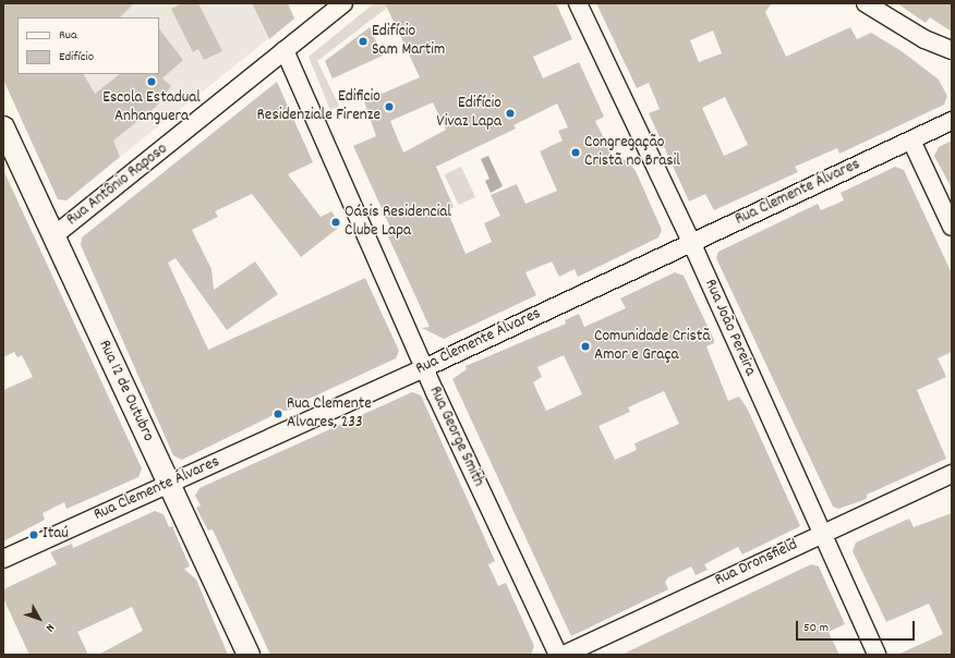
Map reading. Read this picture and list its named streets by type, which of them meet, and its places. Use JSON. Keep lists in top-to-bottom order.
{
  "streets": {
    "street": [
      "Rua Antônio Raposo",
      "Rua Clemente Álvares",
      "Rua João Pereira",
      "Rua 12 de Outubro",
      "Rua George Smith",
      "Rua Dronsfield"
    ]
  },
  "crossings": [
    ["Rua Antônio Raposo", "Rua 12 de Outubro"],
    ["Rua Antônio Raposo", "Rua George Smith"],
    ["Rua Clemente Álvares", "Rua João Pereira"],
    ["Rua Clemente Álvares", "Rua 12 de Outubro"],
    ["Rua Clemente Álvares", "Rua George Smith"],
    ["Rua João Pereira", "Rua Dronsfield"]
  ],
  "places": [
    "Edifício Sam Martim",
    "Escola Estadual Anhanguera",
    "Edificio Residenziale Firenze",
    "Edifício Vivaz Lapa",
    "Congregação Cristã no Brasil",
    "Oásis Residencial Clube Lapa",
    "Comunidade Cristã Amor e Graça",
    "Rua Clemente Alvares, 233",
    "Itaú"
  ],
  "legend": ["Rua", "Edifício"],
  "scale_bar": "50 m",
  "north": "bottom right"
}
